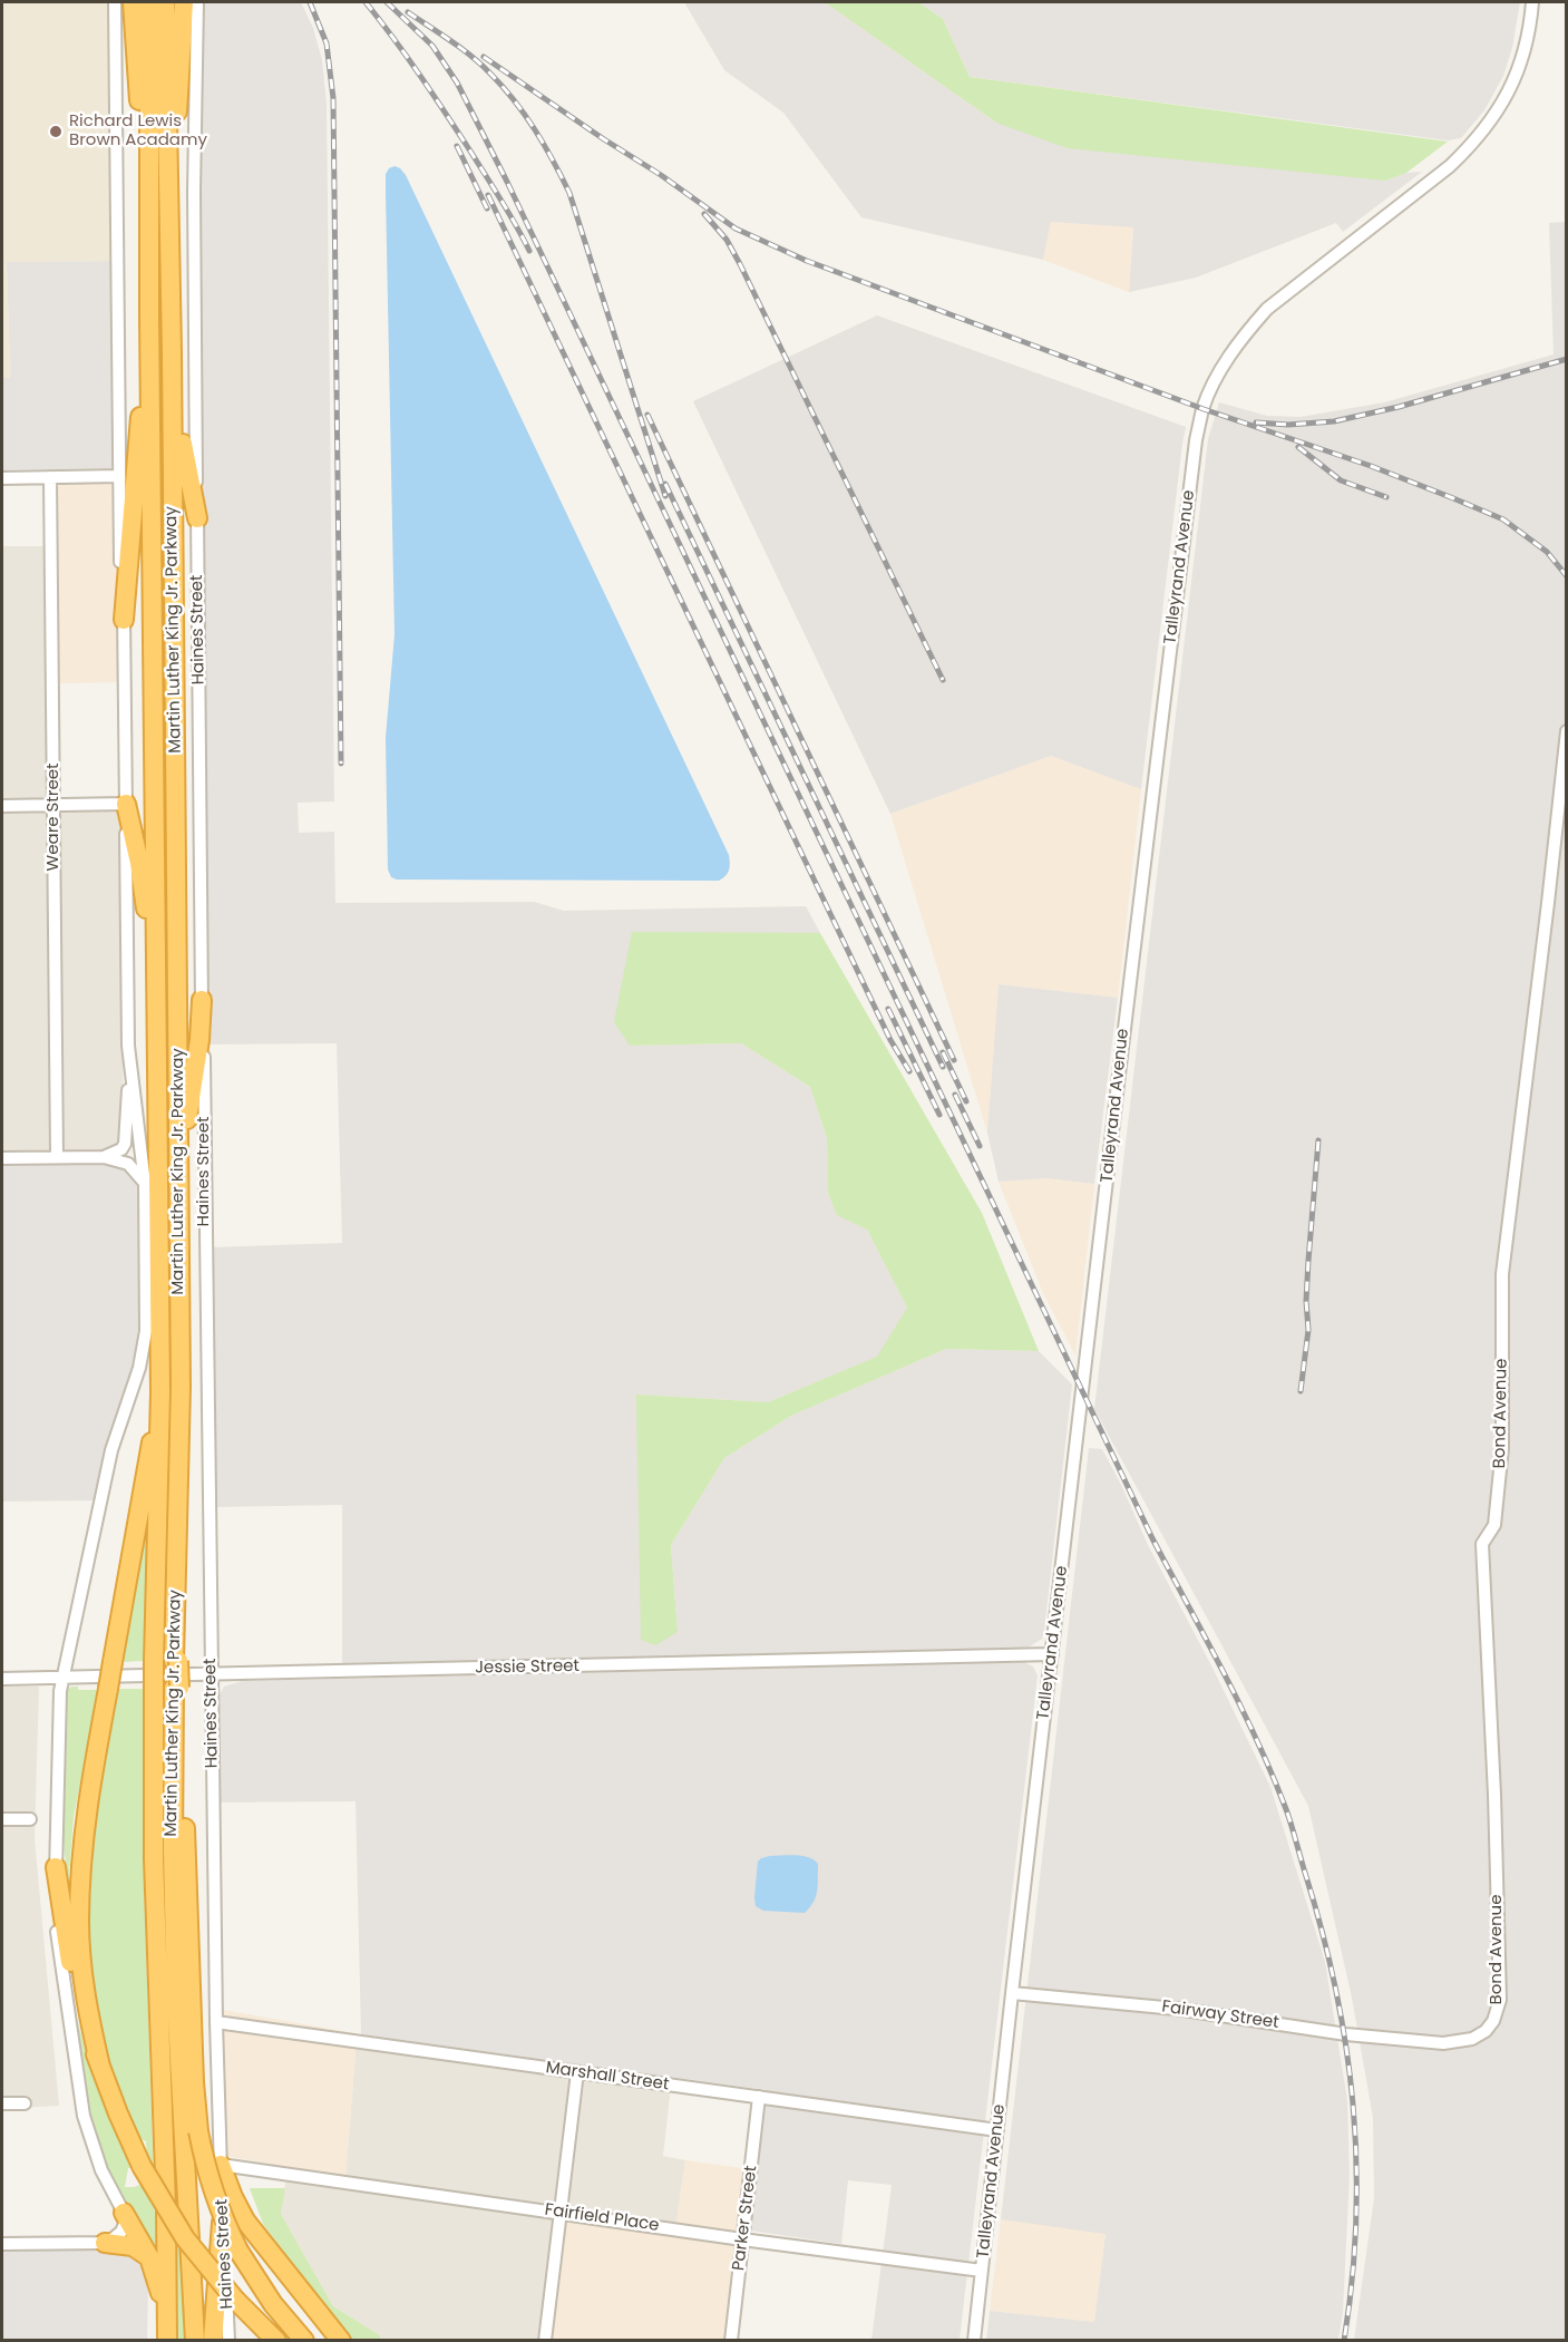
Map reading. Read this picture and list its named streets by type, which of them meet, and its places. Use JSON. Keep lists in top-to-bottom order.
{
  "streets": {
    "highway": ["Martin Luther King Jr. Parkway"],
    "street": [
      "Talleyrand Avenue",
      "Haines Street",
      "Weare Street",
      "Bond Avenue",
      "Jessie Street",
      "Fairway Street",
      "Marshall Street",
      "Fairfield Place",
      "Parker Street"
    ]
  },
  "crossings": [
    ["Talleyrand Avenue", "Jessie Street"],
    ["Talleyrand Avenue", "Fairway Street"],
    ["Talleyrand Avenue", "Marshall Street"],
    ["Talleyrand Avenue", "Fairfield Place"],
    ["Haines Street", "Jessie Street"],
    ["Haines Street", "Marshall Street"],
    ["Haines Street", "Fairfield Place"],
    ["Bond Avenue", "Fairway Street"],
    ["Marshall Street", "Parker Street"],
    ["Fairfield Place", "Parker Street"]
  ],
  "places": ["Richard Lewis Brown Acadamy"]
}
